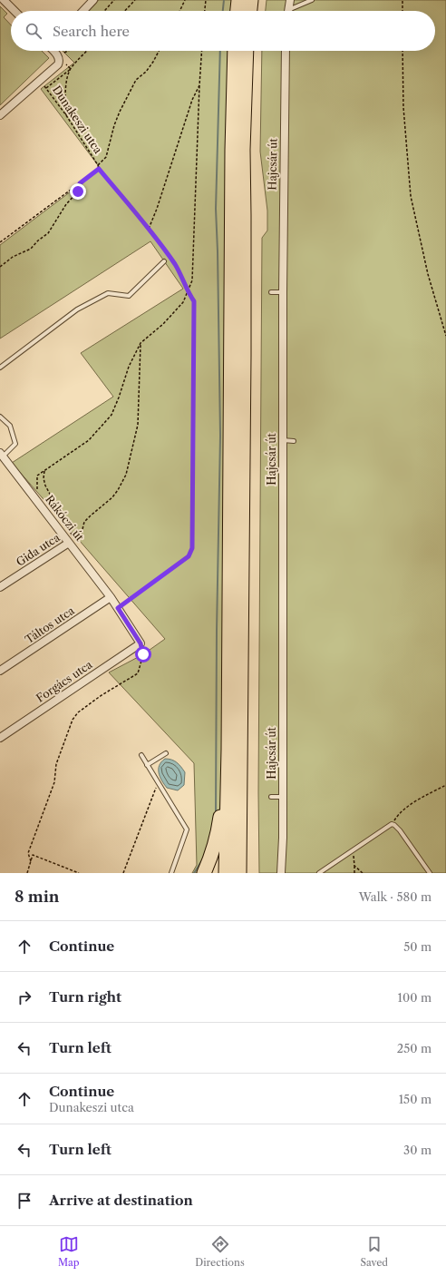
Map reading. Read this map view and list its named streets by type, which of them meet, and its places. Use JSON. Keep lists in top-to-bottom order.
{
  "streets": {
    "street": [
      "Hajcsár út",
      "Rákóczi út",
      "Gida utca",
      "Táltos utca",
      "Forgács utca"
    ],
    "path": ["Dunakeszi utca"]
  },
  "crossings": [
    ["Dunakeszi utca", "Rákóczi út"],
    ["Rákóczi út", "Gida utca"],
    ["Rákóczi út", "Táltos utca"],
    ["Rákóczi út", "Forgács utca"]
  ],
  "page": {
    "search": "Search here",
    "heading": ["8 min", "Walk · 580 m"],
    "list": [
      ["Continue", "50 m"],
      ["Turn right", "100 m"],
      ["Turn left", "250 m"],
      ["Continue", "Dunakeszi utca", "150 m"],
      ["Turn left", "30 m"],
      "Arrive at destination"
    ],
    "nav": ["Map", "Directions", "Saved"]
  }
}
